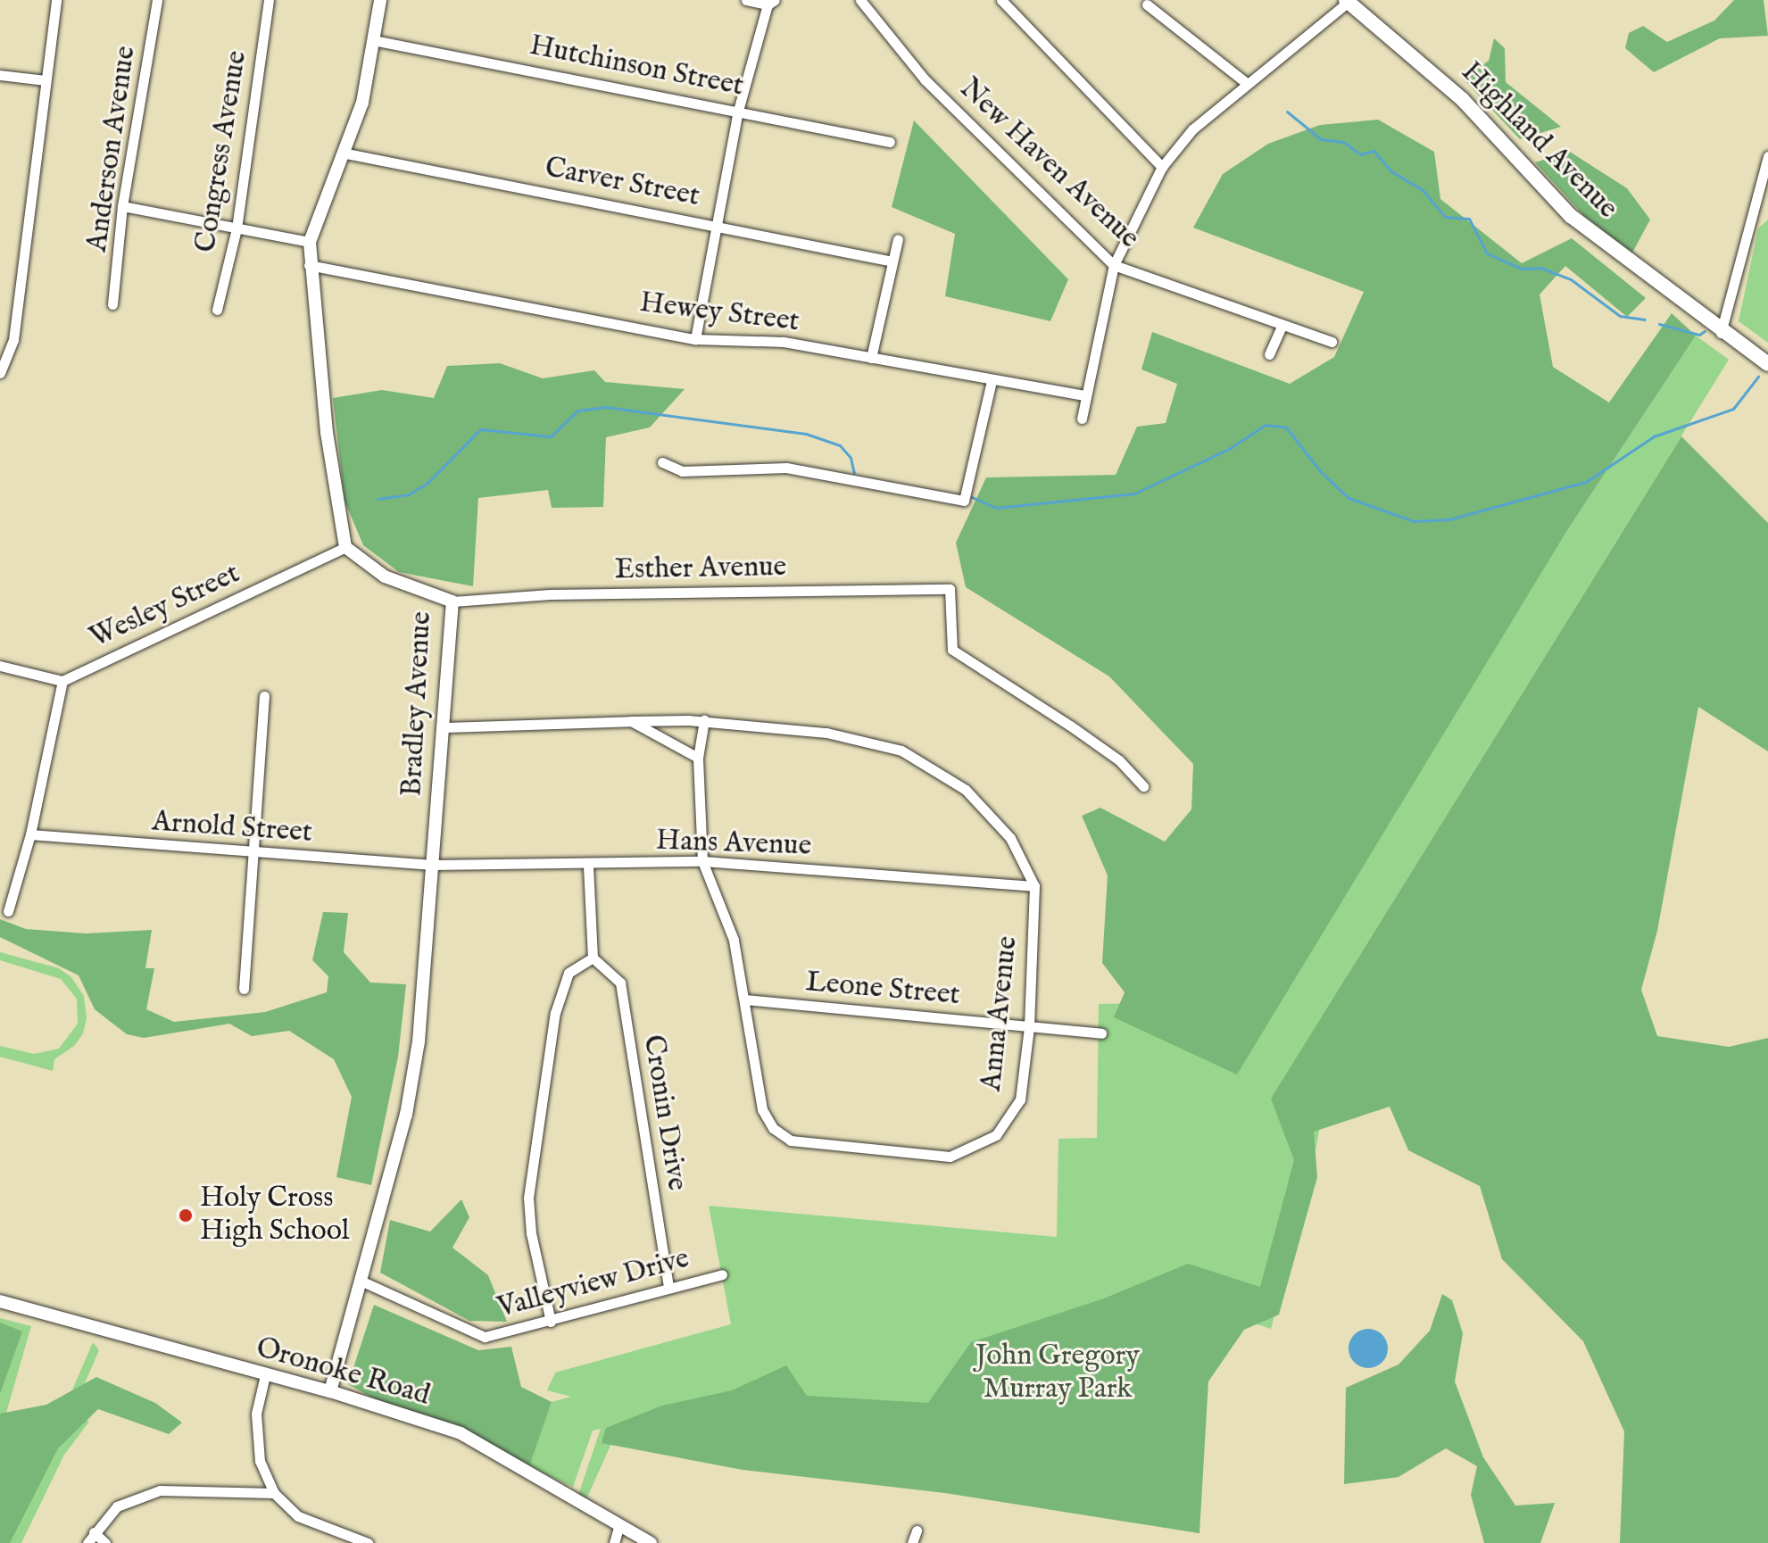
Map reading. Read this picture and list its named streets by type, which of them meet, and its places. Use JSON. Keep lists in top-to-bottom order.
{
  "streets": {
    "main road": ["Highland Avenue"],
    "street": [
      "Hutchinson Street",
      "Anderson Avenue",
      "Congress Avenue",
      "New Haven Avenue",
      "Carver Street",
      "Hewey Street",
      "Esther Avenue",
      "Wesley Street",
      "Bradley Avenue",
      "Arnold Street",
      "Hans Avenue",
      "Leone Street",
      "Anna Avenue",
      "Cronin Drive",
      "Valleyview Drive",
      "Oronoke Road"
    ]
  },
  "crossings": [
    ["Esther Avenue", "Bradley Avenue"],
    ["Wesley Street", "Bradley Avenue"],
    ["Bradley Avenue", "Arnold Street"],
    ["Bradley Avenue", "Hans Avenue"],
    ["Bradley Avenue", "Anna Avenue"],
    ["Bradley Avenue", "Valleyview Drive"],
    ["Bradley Avenue", "Oronoke Road"],
    ["Arnold Street", "Hans Avenue"],
    ["Hans Avenue", "Anna Avenue"],
    ["Leone Street", "Anna Avenue"],
    ["Cronin Drive", "Valleyview Drive"]
  ],
  "parks": ["John Gregory Murray Park"],
  "places": ["Holy Cross High School"]
}
